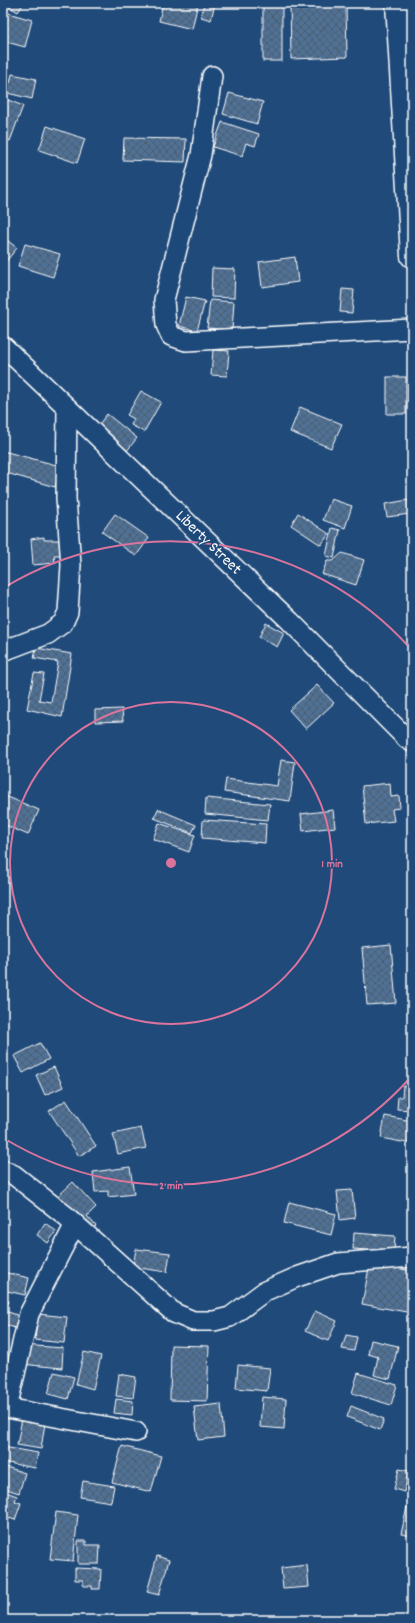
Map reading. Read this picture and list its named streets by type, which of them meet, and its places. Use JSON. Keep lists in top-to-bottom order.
{
  "streets": {
    "street": ["Liberty Street"]
  },
  "rings": ["1 min", "2 min"]
}
